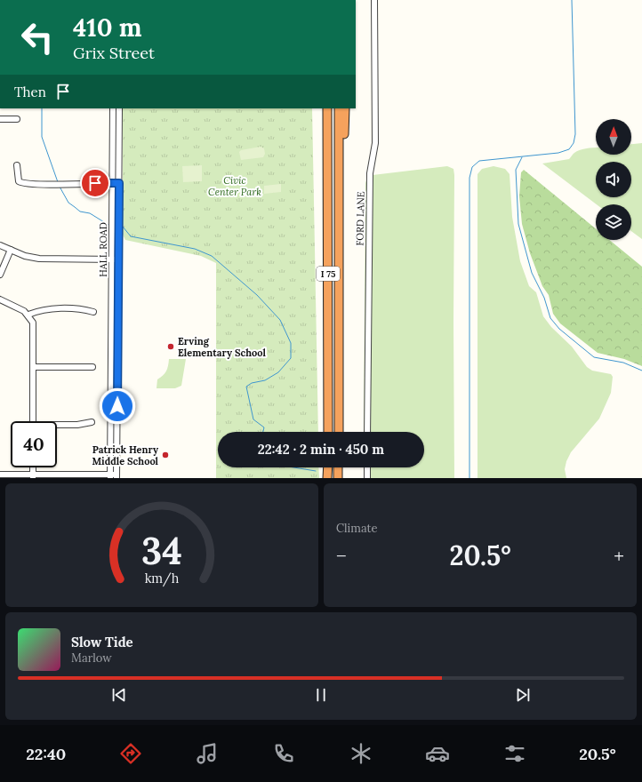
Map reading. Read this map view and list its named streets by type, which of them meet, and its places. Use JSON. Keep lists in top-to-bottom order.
{
  "streets": {
    "highway": ["I 75"],
    "street": ["FORD LANE", "HALL ROAD"]
  },
  "parks": ["Civic Center Park"],
  "places": ["Erving Elementary School", "Patrick Henry Middle School"],
  "north": "top",
  "page": {
    "turn": ["410 m", "Grix Street"],
    "then": "Then",
    "limit": "40",
    "trip": "22:42 · 2 min · 450 m",
    "tile": "Climate",
    "heat": ["−", "20.5°", "+"],
    "song": ["Slow Tide", "Marlow"],
    "tabs": ["22:40", "20.5°"],
    "gauge": ["34", "km/h"]
  }
}
